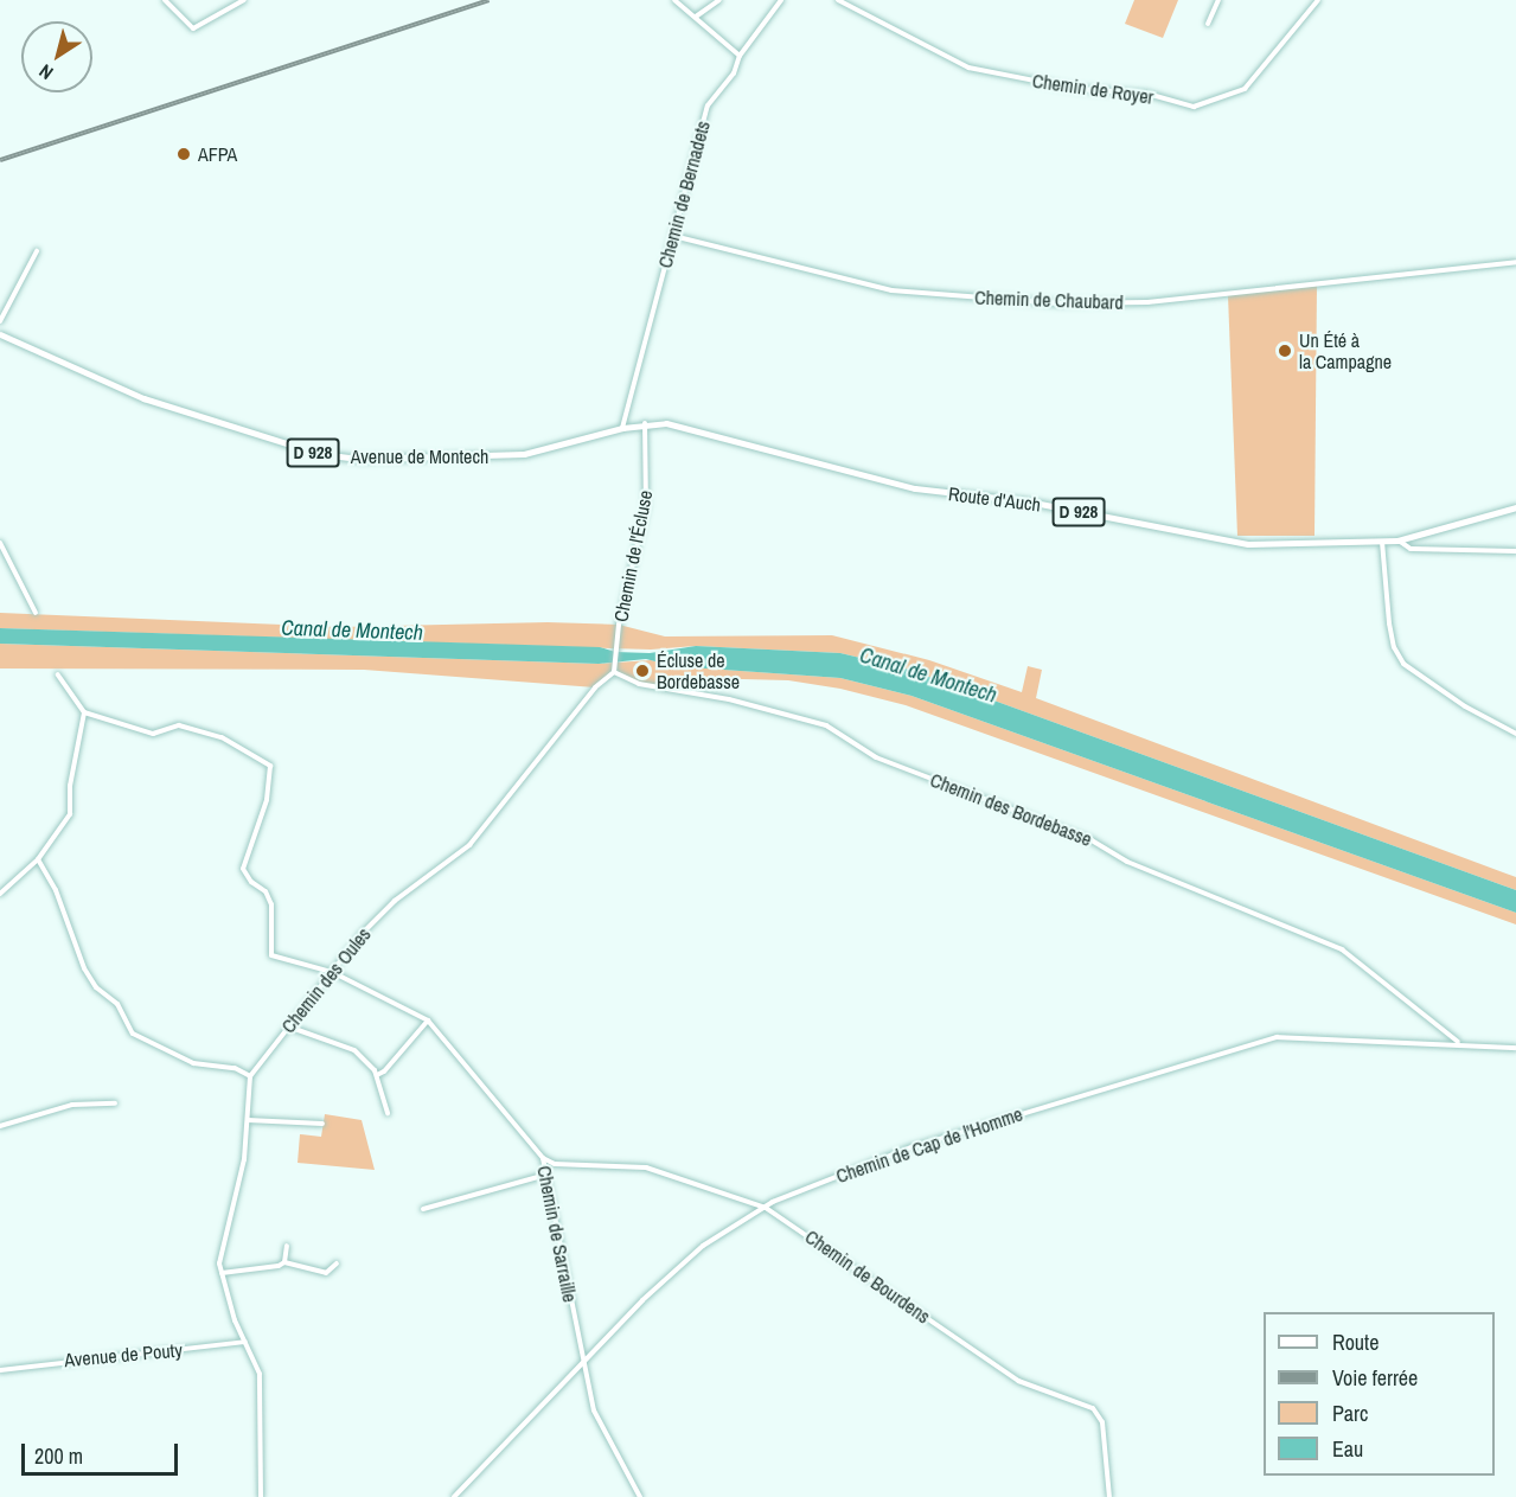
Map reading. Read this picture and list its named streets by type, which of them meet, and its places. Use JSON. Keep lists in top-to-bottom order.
{
  "streets": {
    "main road": ["D 928", "Avenue de Montech", "Route d'Auch"],
    "street": [
      "Chemin de Royer",
      "Chemin de Bernadets",
      "Chemin de Chaubard",
      "Chemin de l'Écluse",
      "Chemin des Bordebasse",
      "Chemin des Oules",
      "Chemin de Cap de l'Homme",
      "Chemin de Sarraille",
      "Chemin de Bourdens",
      "Avenue de Pouty"
    ]
  },
  "crossings": [
    ["Chemin de Bernadets", "Chemin de Chaubard"],
    ["Chemin de Bernadets", "Avenue de Montech"],
    ["Avenue de Montech", "Route d'Auch"],
    ["Avenue de Montech", "Chemin de l'Écluse"],
    ["Route d'Auch", "Chemin de l'Écluse"],
    ["Chemin de l'Écluse", "Chemin des Bordebasse"],
    ["Chemin de l'Écluse", "Chemin des Oules"],
    ["Chemin des Bordebasse", "Chemin des Oules"],
    ["Chemin des Bordebasse", "Chemin de Cap de l'Homme"],
    ["Chemin des Oules", "Chemin de Sarraille"],
    ["Chemin de Cap de l'Homme", "Chemin de Sarraille"],
    ["Chemin de Cap de l'Homme", "Chemin de Bourdens"],
    ["Chemin de Sarraille", "Chemin de Bourdens"]
  ],
  "water": ["Canal de Montech"],
  "places": ["AFPA", "Un Été à la Campagne", "Écluse de Bordebasse"],
  "legend": [
    "Route",
    "Voie ferrée",
    "Parc",
    "Eau"
  ],
  "scale_bar": "200 m",
  "north": "bottom left"
}
